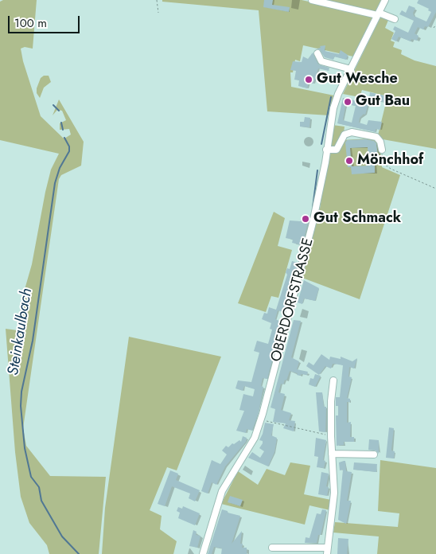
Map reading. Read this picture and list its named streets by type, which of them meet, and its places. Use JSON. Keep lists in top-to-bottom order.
{
  "streets": {
    "street": ["OBERDORFSTRASSE"]
  },
  "water": ["Steinkaulbach"],
  "places": [
    "Gut Wesche",
    "Gut Bau",
    "Mönchhof",
    "Gut Schmack"
  ],
  "scale_bar": "100 m"
}
